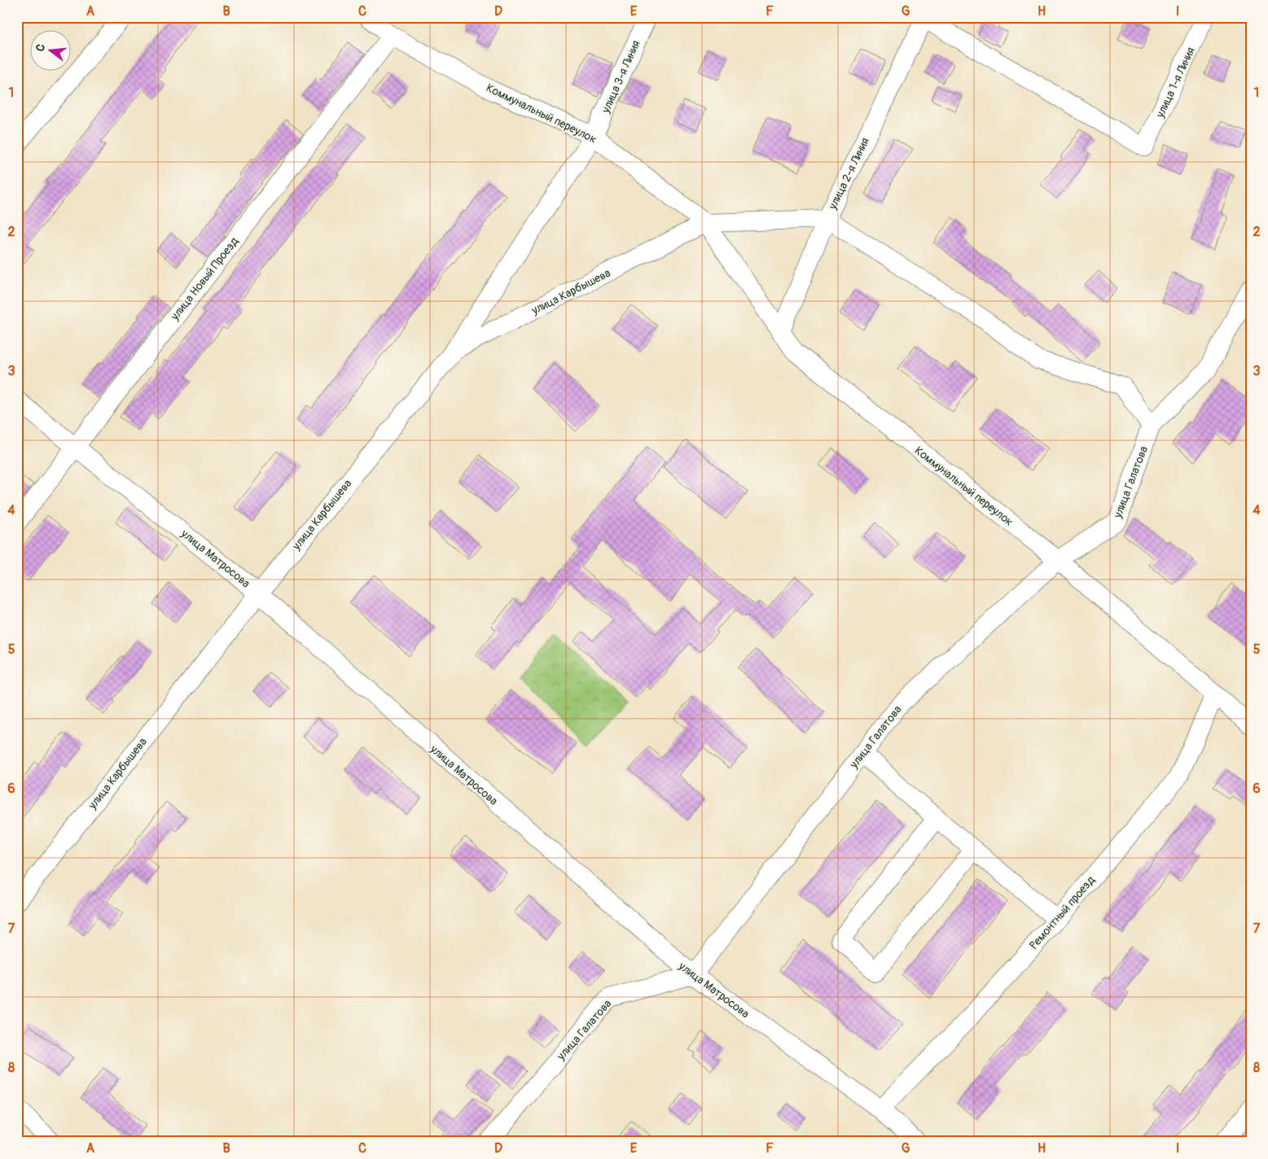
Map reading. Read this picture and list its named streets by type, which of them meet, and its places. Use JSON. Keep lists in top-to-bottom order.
{
  "streets": {
    "street": [
      "улица 3-я Линия",
      "улица 1-я Линия",
      "Коммунальный переулок",
      "улица 2-я Линия",
      "улица Новый Проезд",
      "улица Карбышева",
      "улица Галатова",
      "улица Матросова",
      "Ремонтный проезд"
    ]
  },
  "crossings": [
    ["улица 3-я Линия", "Коммунальный переулок"],
    ["улица 3-я Линия", "улица Карбышева"],
    ["улица 1-я Линия", "улица 2-я Линия"],
    ["Коммунальный переулок", "улица 2-я Линия"],
    ["Коммунальный переулок", "улица Новый Проезд"],
    ["Коммунальный переулок", "улица Карбышева"],
    ["Коммунальный переулок", "улица Галатова"],
    ["Коммунальный переулок", "Ремонтный проезд"],
    ["улица Новый Проезд", "улица Матросова"],
    ["улица Карбышева", "улица Матросова"],
    ["улица Галатова", "улица Матросова"],
    ["улица Матросова", "Ремонтный проезд"]
  ],
  "north": "left",
  "grid": {
    "columns": [
      "A",
      "B",
      "C",
      "D",
      "E",
      "F",
      "G",
      "H",
      "I"
    ],
    "rows": [
      "1",
      "2",
      "3",
      "4",
      "5",
      "6",
      "7",
      "8"
    ]
  }
}
